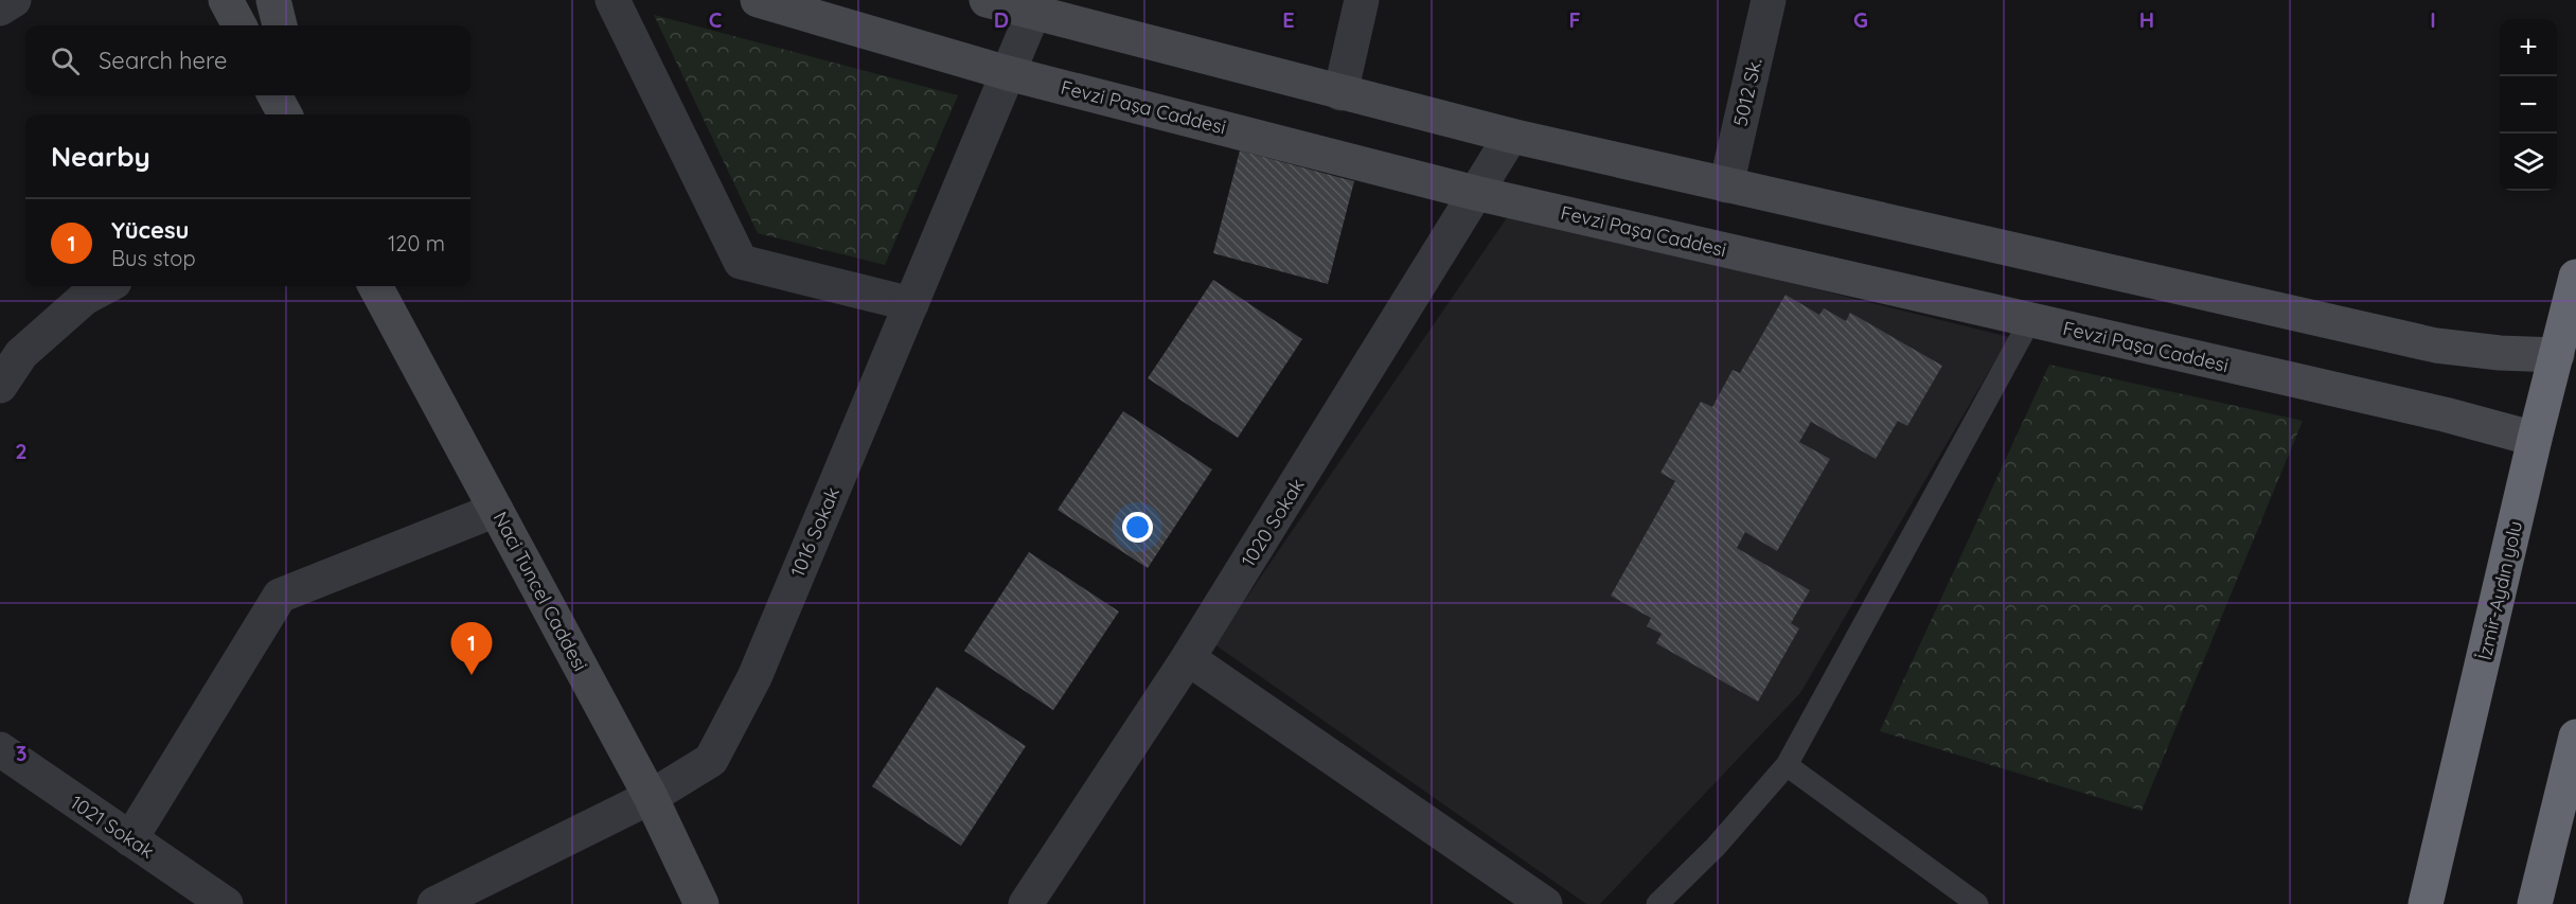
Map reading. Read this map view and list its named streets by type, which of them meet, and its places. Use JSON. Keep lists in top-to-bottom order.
{
  "streets": {
    "highway": ["İzmir-Aydın yolu"],
    "main road": ["Fevzi Paşa Caddesi", "Naci Tuncel Caddesi"],
    "street": [
      "5012 Sk.",
      "1020 Sokak",
      "1016 Sokak",
      "1021 Sokak"
    ]
  },
  "crossings": [
    ["Fevzi Paşa Caddesi", "1020 Sokak"],
    ["Fevzi Paşa Caddesi", "1016 Sokak"],
    ["Fevzi Paşa Caddesi", "İzmir-Aydın yolu"],
    ["1016 Sokak", "Naci Tuncel Caddesi"]
  ],
  "page": {
    "map_buttons": ["+", "−"],
    "search": "Search here",
    "heading": "Nearby",
    "list": [
      {
        "mark": "1",
        "name": "Yücesu",
        "note": "Bus stop",
        "value": "120 m"
      }
    ],
    "pins": "1"
  },
  "grid": {
    "columns": [
      "C",
      "D",
      "E",
      "F",
      "G",
      "H",
      "I"
    ],
    "rows": ["2", "3"]
  }
}
